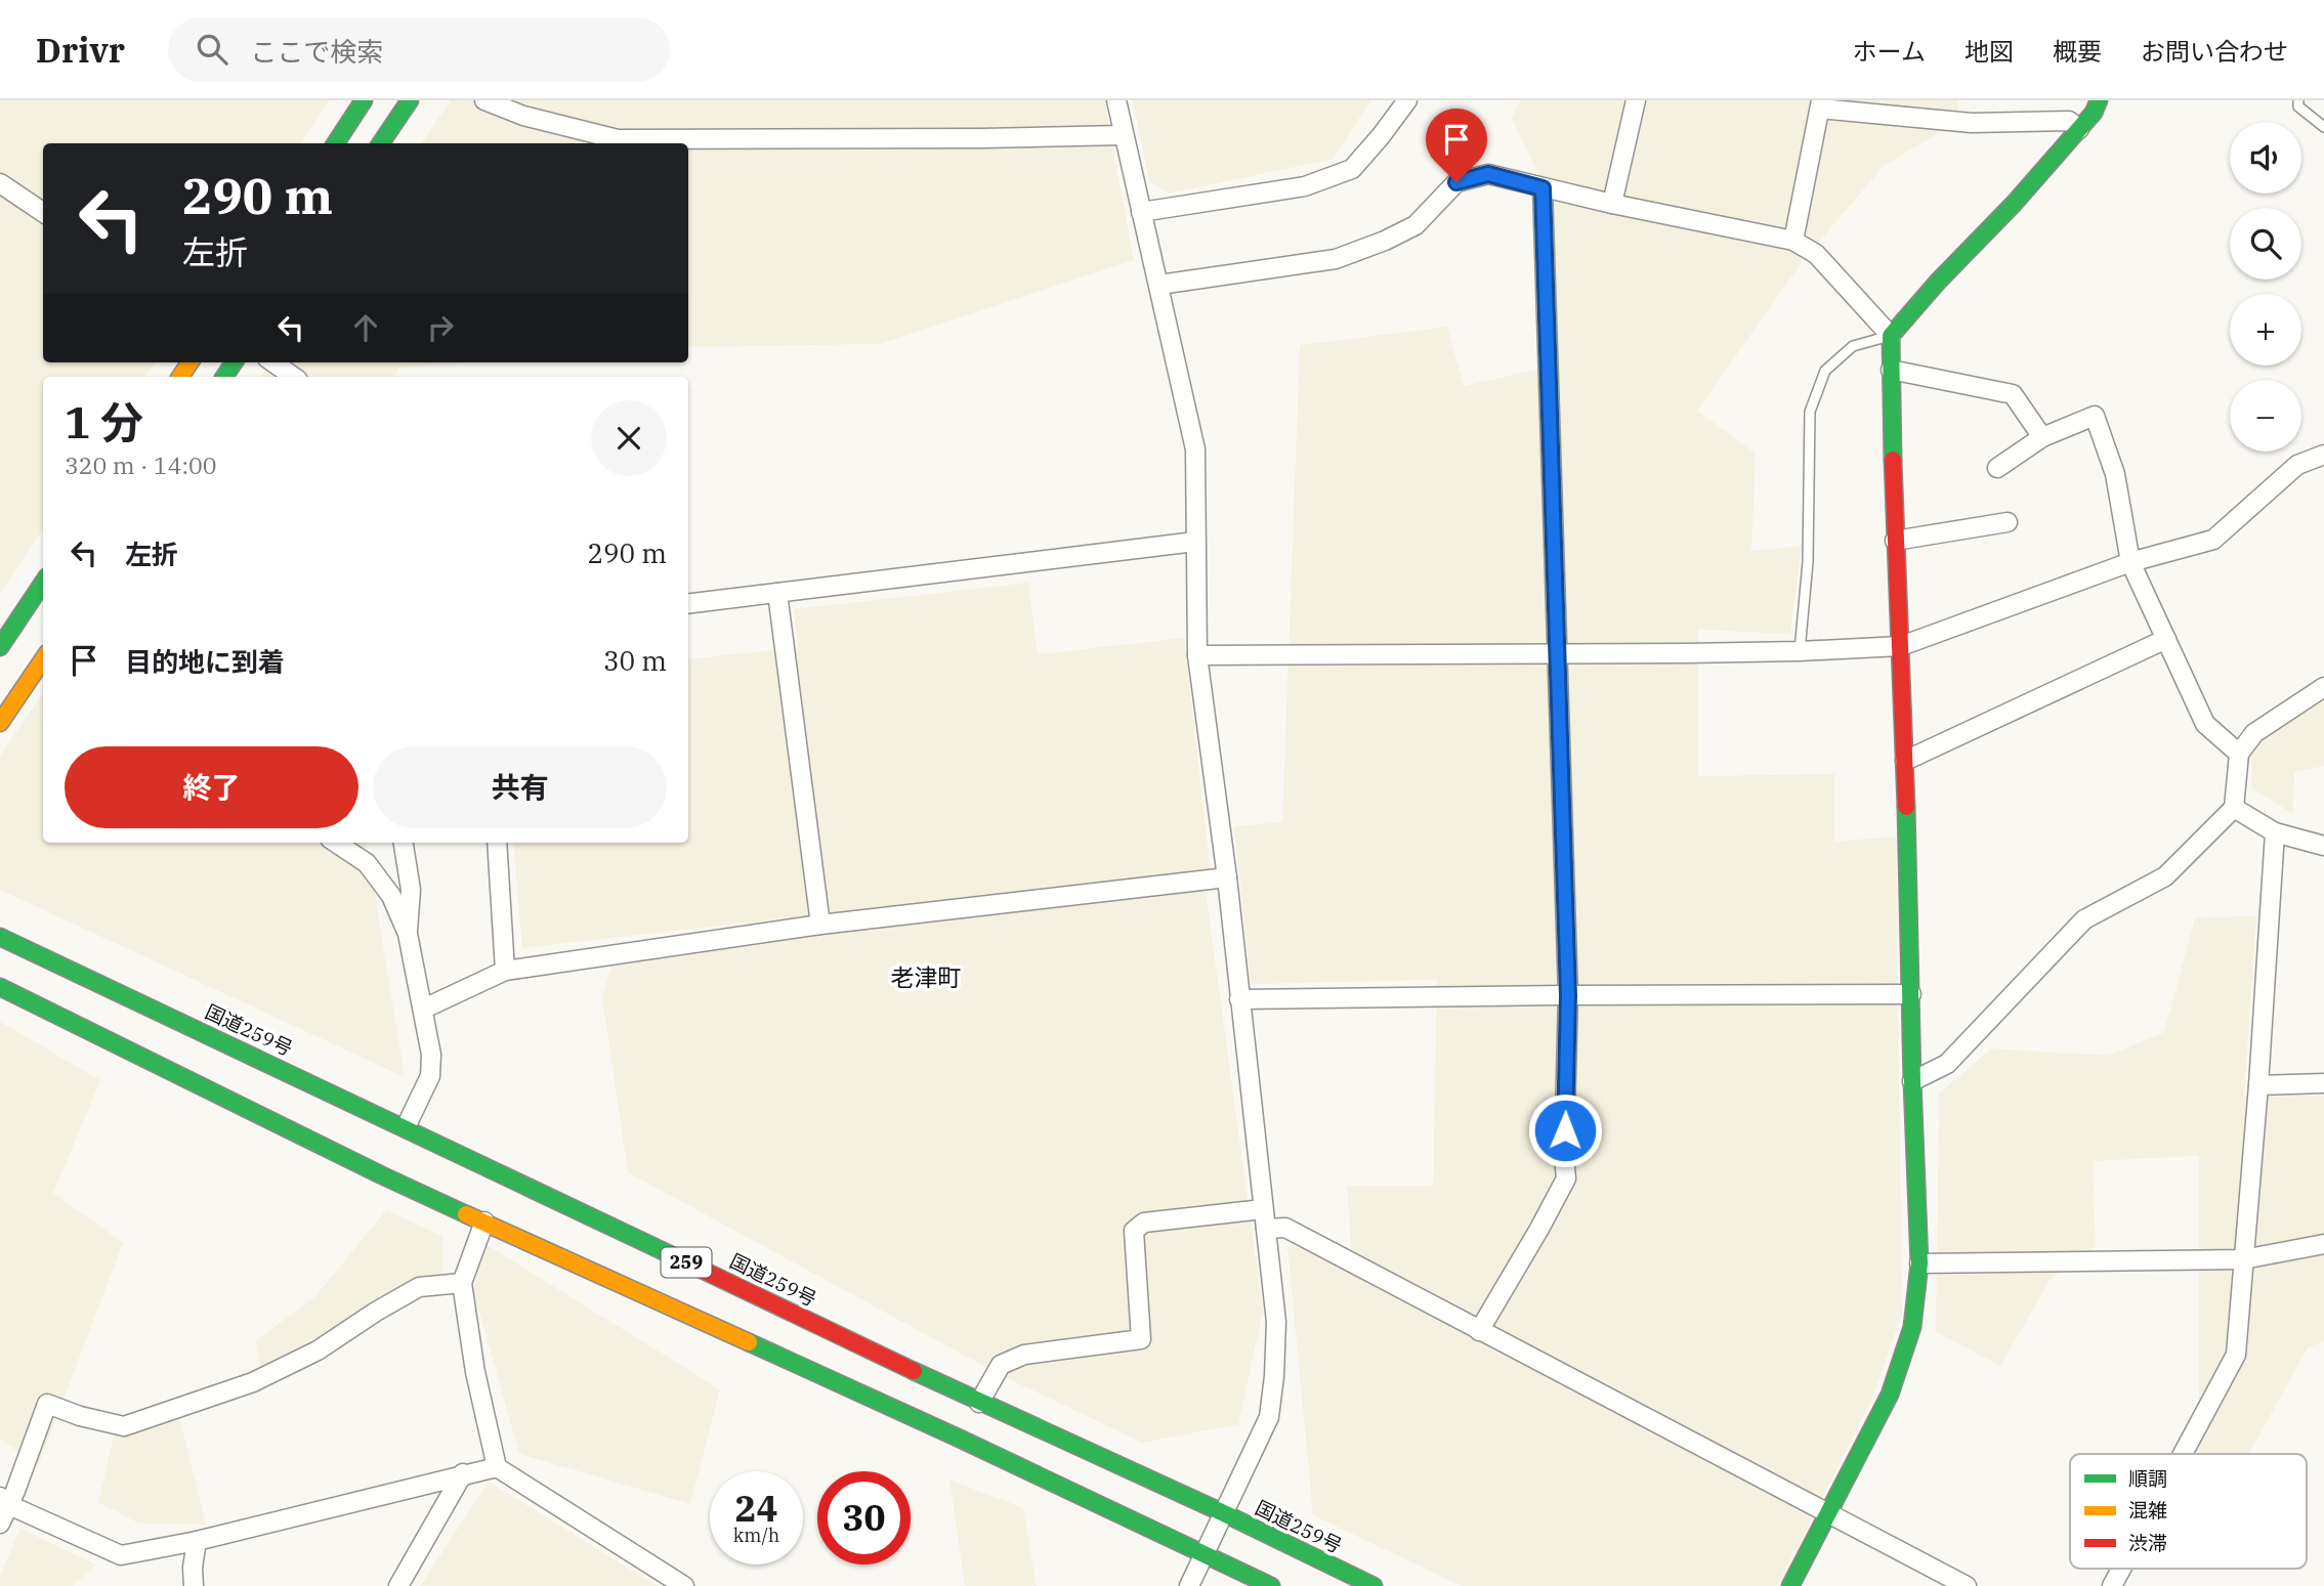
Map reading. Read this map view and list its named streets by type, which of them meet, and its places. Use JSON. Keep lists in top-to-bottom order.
{
  "streets": {
    "main road": ["国道259号", "259"]
  },
  "districts": ["老津町"],
  "legend": ["順調", "混雑", "渋滞"],
  "page": {
    "header": "Drivr",
    "search": "ここで検索",
    "nav": [
      "ホーム",
      "地図",
      "概要",
      "お問い合わせ"
    ],
    "map_buttons": ["+", "−"],
    "turn": ["290 m", "左折"],
    "heading": ["1 分", "320 m · 14:00"],
    "list": [
      {
        "name": "左折",
        "value": "290 m"
      },
      {
        "name": "目的地に到着",
        "value": "30 m"
      }
    ],
    "buttons": ["終了", "共有"],
    "speed": "24 km/h",
    "limit": "30"
  }
}
